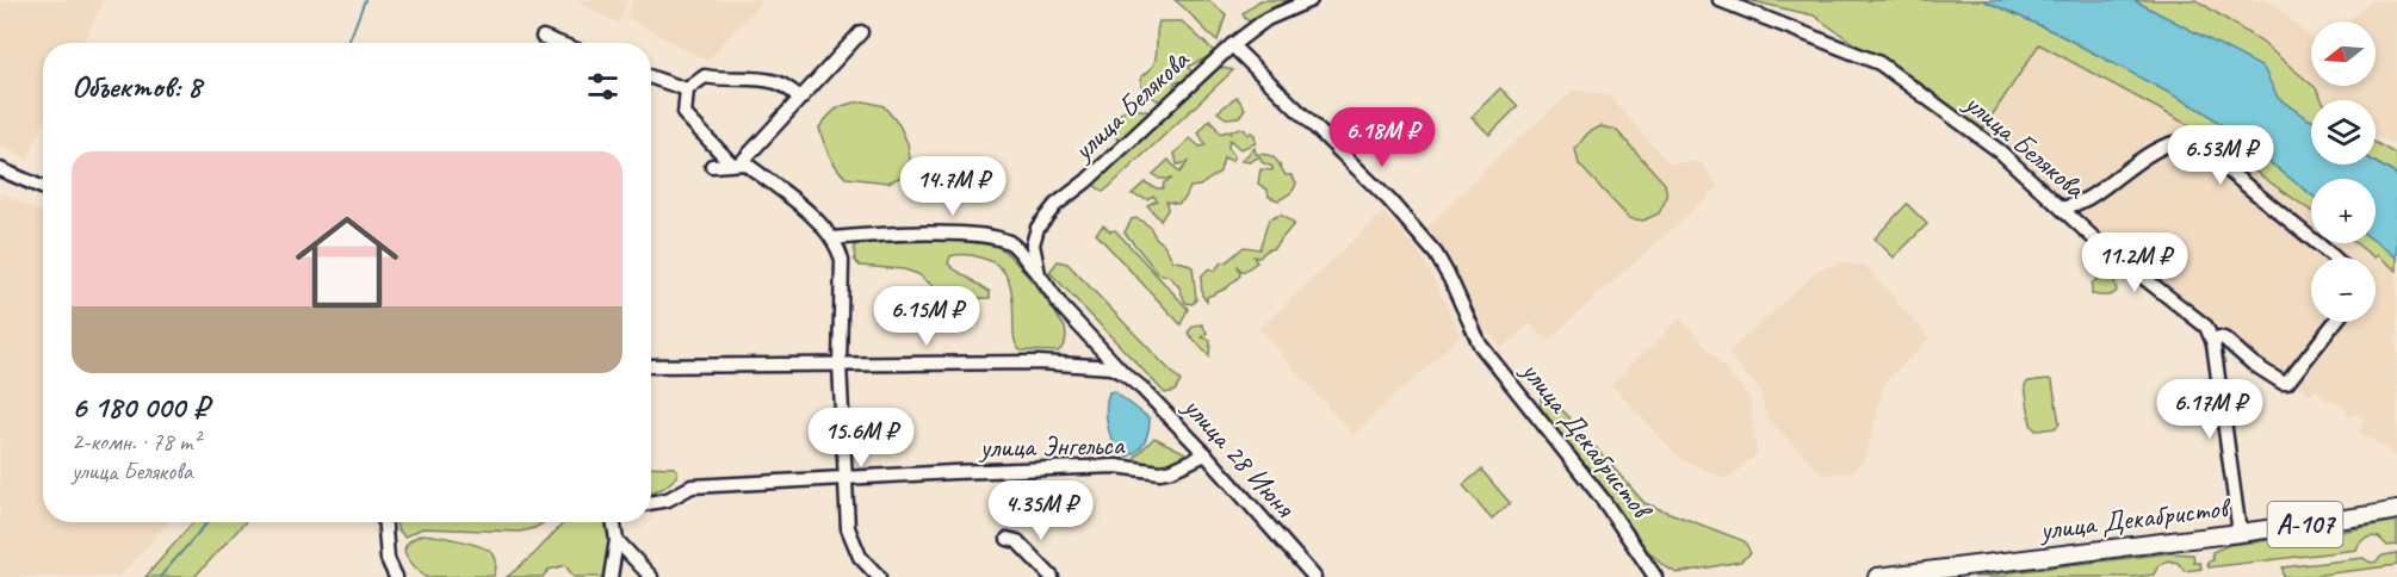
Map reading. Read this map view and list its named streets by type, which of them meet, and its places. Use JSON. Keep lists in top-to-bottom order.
{
  "streets": {
    "main road": ["улица Декабристов", "А-107"],
    "street": ["улица Белякова", "улица Энгельса", "улица 28 Июня"]
  },
  "crossings": [
    ["улица Белякова", "улица Декабристов"],
    ["улица Белякова", "улица 28 Июня"],
    ["улица Энгельса", "улица 28 Июня"]
  ],
  "north": "left",
  "page": {
    "map_buttons": ["+", "−"],
    "heading": "Объектов: 8",
    "price": [
      "6.18M ₽",
      "6.53M ₽",
      "14.7M ₽",
      "11.2M ₽",
      "6.15M ₽",
      "6.17M ₽",
      "15.6M ₽",
      "4.35M ₽"
    ],
    "list": [
      {
        "name": "6 180 000 ₽",
        "note": "2-комн. · 78 m² · улица Белякова"
      }
    ]
  }
}
